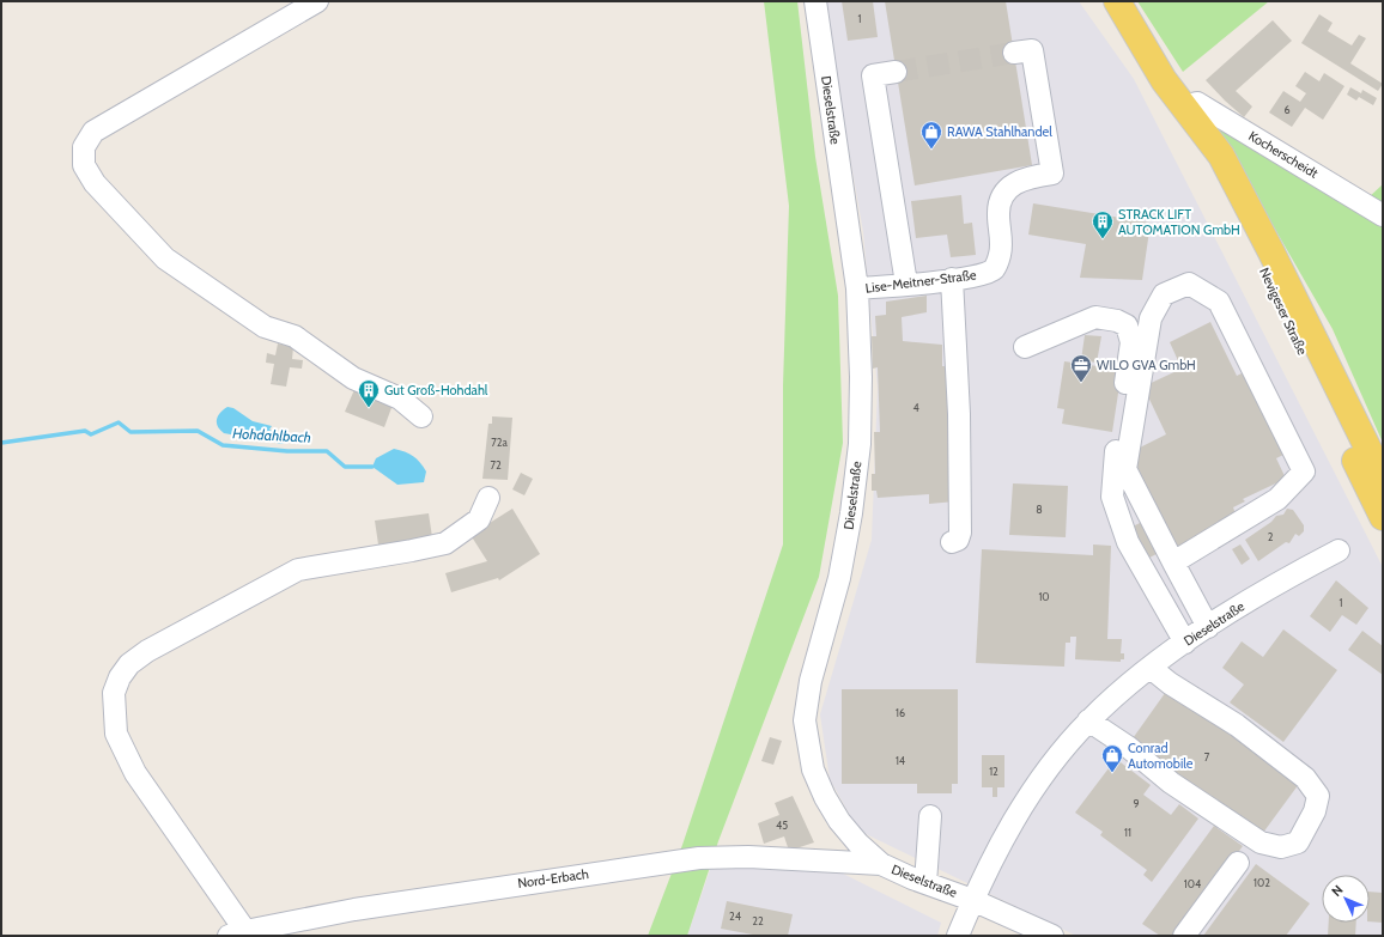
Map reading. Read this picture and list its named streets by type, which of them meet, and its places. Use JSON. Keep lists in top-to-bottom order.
{
  "streets": {
    "main road": ["Nevigeser Straße"],
    "street": [
      "Dieselstraße",
      "Kocherscheidt",
      "Lise-Meitner-Straße",
      "Nord-Erbach"
    ]
  },
  "crossings": [
    ["Dieselstraße", "Lise-Meitner-Straße"],
    ["Dieselstraße", "Nord-Erbach"],
    ["Kocherscheidt", "Nevigeser Straße"]
  ],
  "water": ["Hohdahlbach"],
  "places": {
    "shop": ["RAWA Stahlhandel", "Conrad Automobile"],
    "building": ["STRACK LIFT AUTOMATION GmbH", "Gut Groß-Hohdahl"],
    "office": ["WILO GVA GmbH"]
  },
  "house_numbers": [
    "1",
    "6",
    "4",
    "72a",
    "72",
    "8",
    "2",
    "10",
    "1",
    "16",
    "7",
    "14",
    "12",
    "9",
    "45",
    "11",
    "102",
    "104",
    "24",
    "22"
  ],
  "north": "top left"
}
